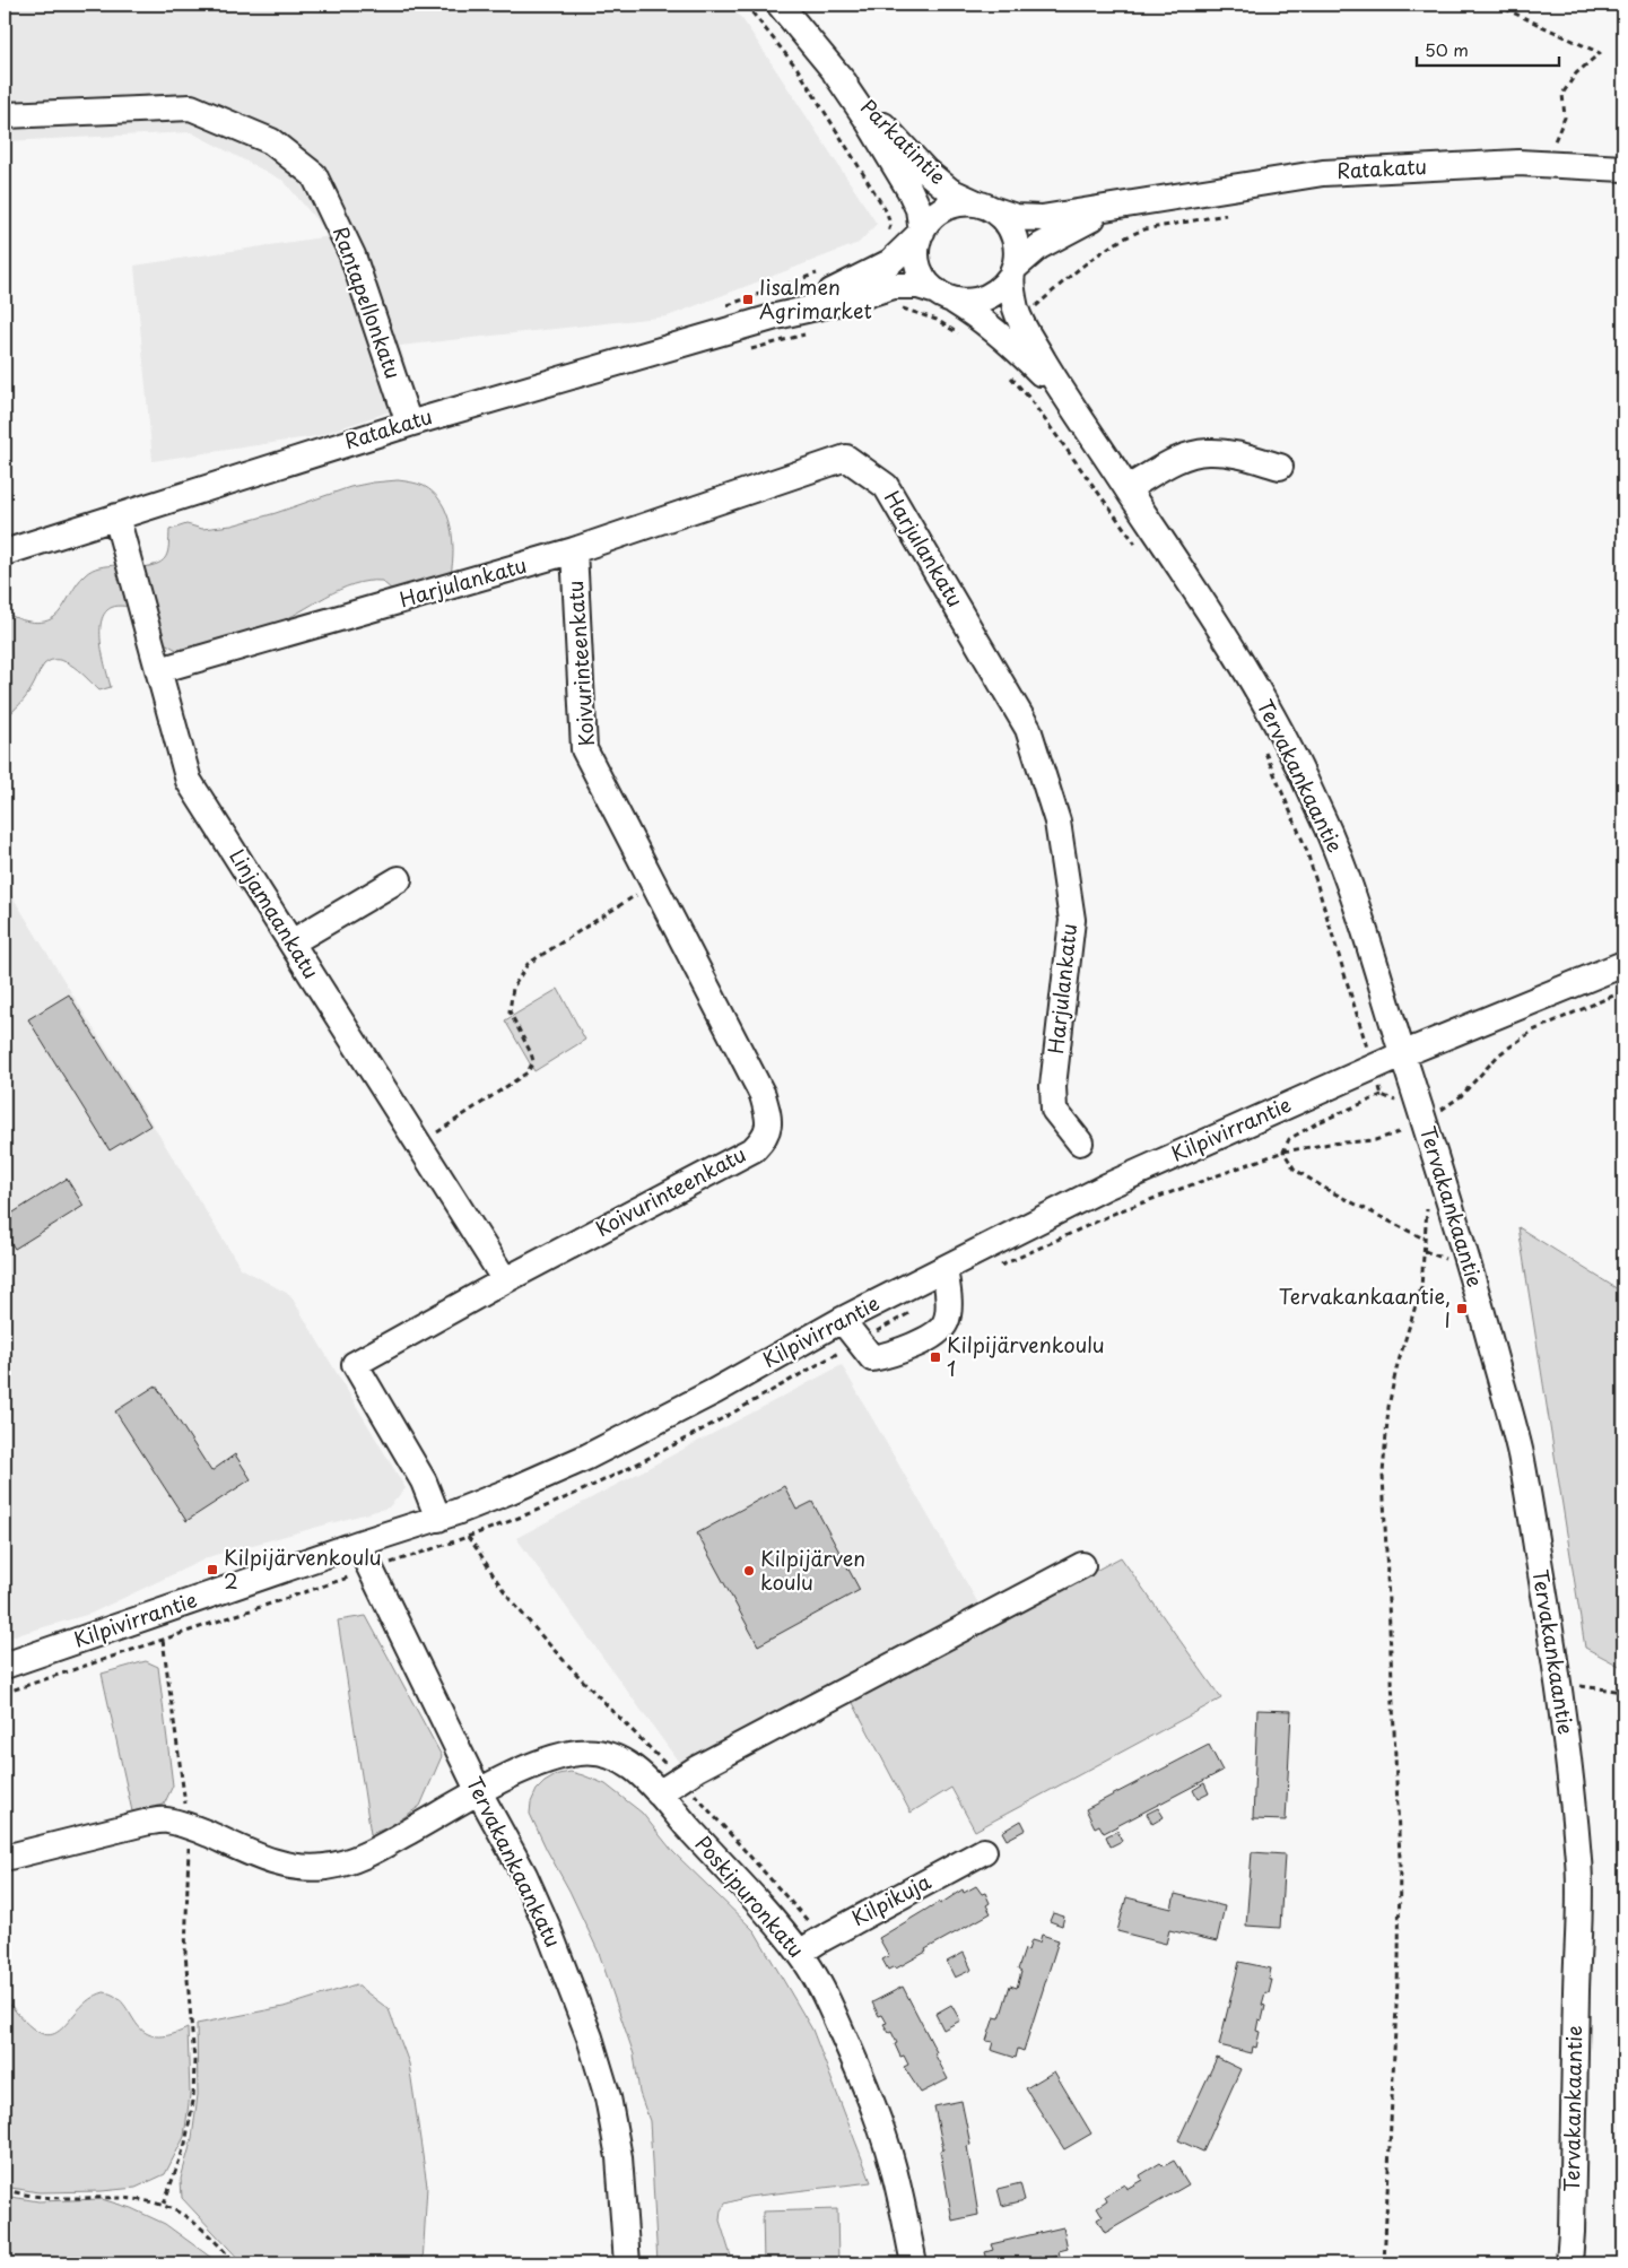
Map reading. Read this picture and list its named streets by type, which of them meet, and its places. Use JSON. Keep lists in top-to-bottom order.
{
  "streets": {
    "street": [
      "Parkatintie",
      "Ratakatu",
      "Rantapellonkatu",
      "Harjulankatu",
      "Koivurinteenkatu",
      "Tervakankaantie",
      "Linjamaankatu",
      "Kilpivirrantie",
      "Tervakankaankatu",
      "Poskipuronkatu",
      "Kilpikuja"
    ]
  },
  "crossings": [
    ["Parkatintie", "Ratakatu"],
    ["Parkatintie", "Tervakankaantie"],
    ["Ratakatu", "Rantapellonkatu"],
    ["Ratakatu", "Tervakankaantie"],
    ["Ratakatu", "Linjamaankatu"],
    ["Harjulankatu", "Koivurinteenkatu"],
    ["Harjulankatu", "Linjamaankatu"],
    ["Koivurinteenkatu", "Linjamaankatu"],
    ["Koivurinteenkatu", "Kilpivirrantie"],
    ["Tervakankaantie", "Kilpivirrantie"],
    ["Kilpivirrantie", "Tervakankaankatu"],
    ["Tervakankaankatu", "Poskipuronkatu"],
    ["Poskipuronkatu", "Kilpikuja"]
  ],
  "places": {
    "transit": [
      "Iisalmen Agrimarket",
      "Tervakankaantie, I",
      "Kilpijärvenkoulu 1",
      "Kilpijärvenkoulu 2"
    ],
    "other": ["Kilpijärven koulu"]
  },
  "scale_bar": "50 m"
}
